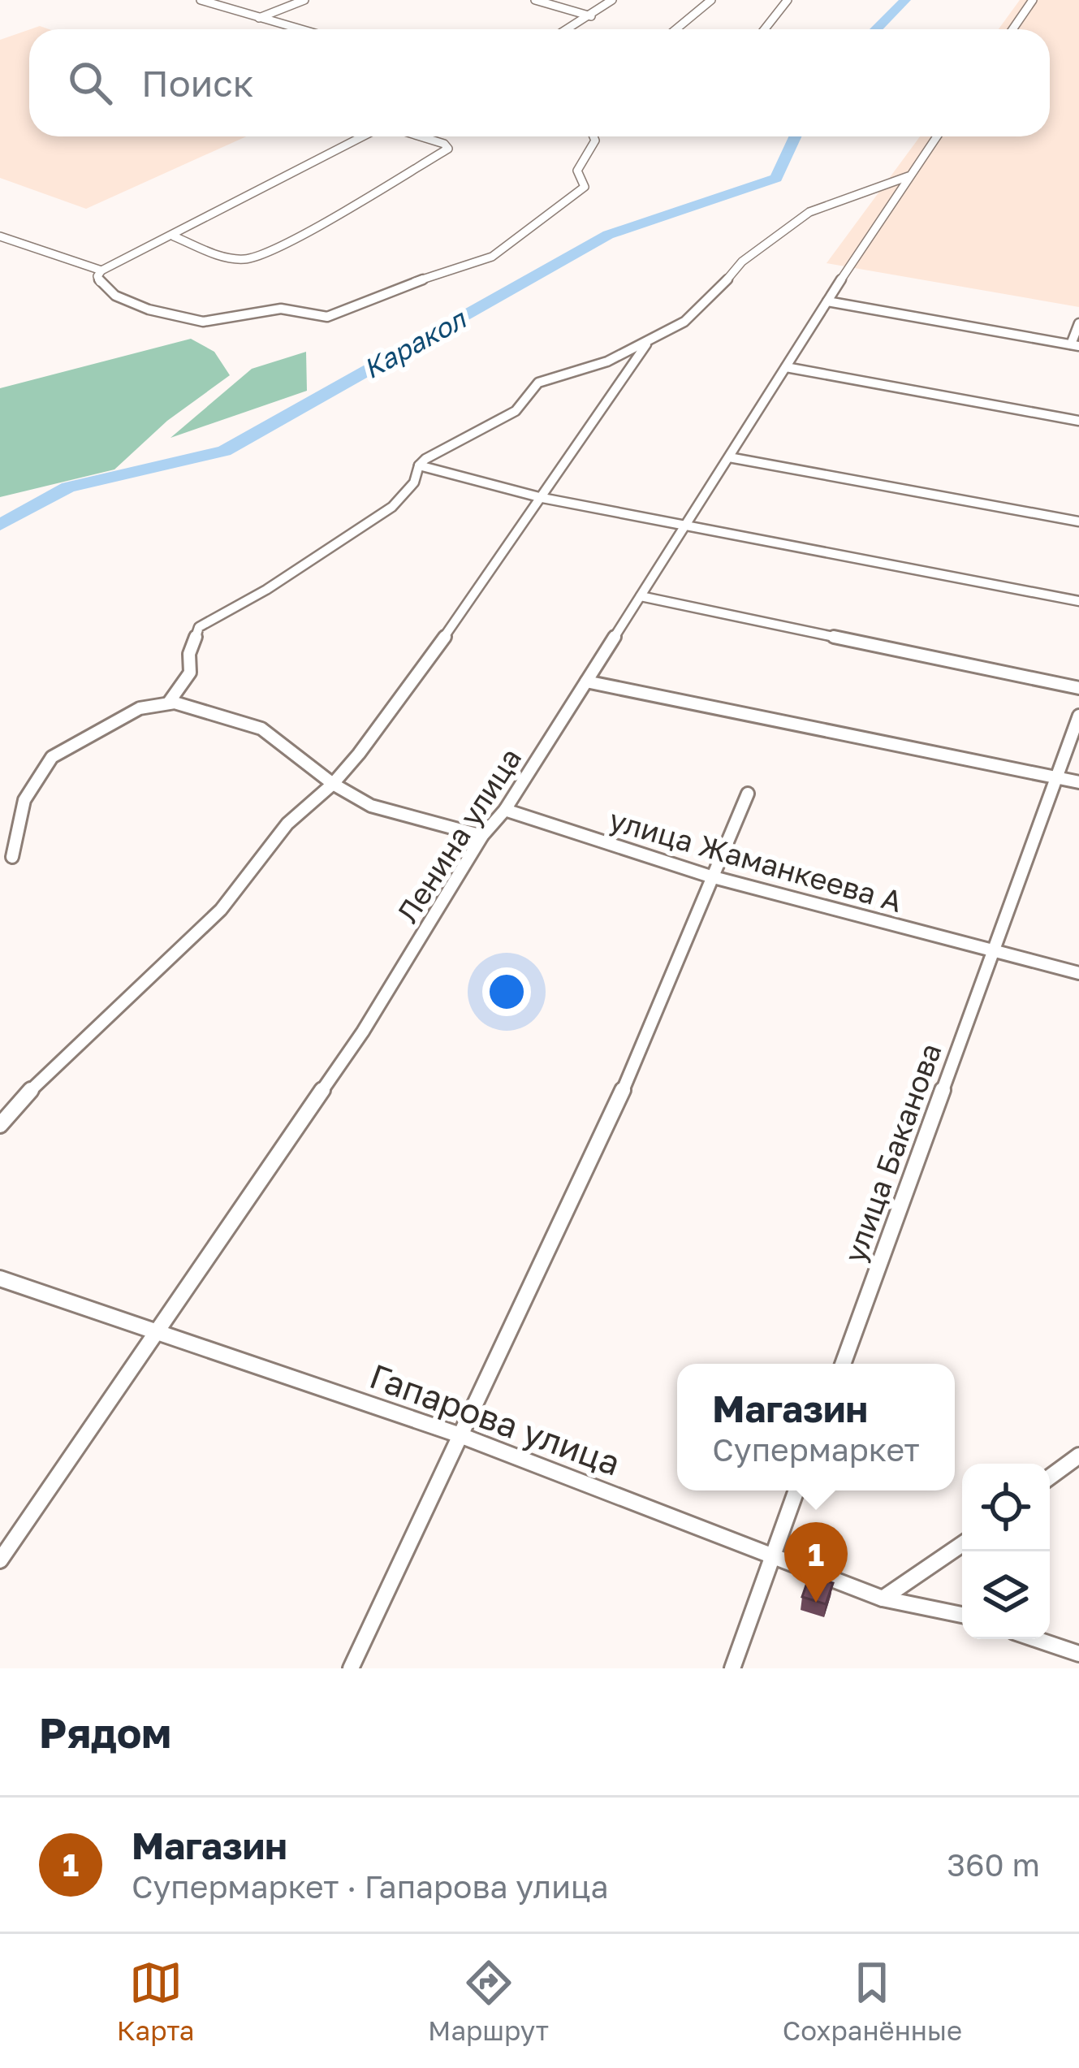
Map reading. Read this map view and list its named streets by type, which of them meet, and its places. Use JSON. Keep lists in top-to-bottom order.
{
  "streets": {
    "street": [
      "Ленина улица",
      "улица Жаманкеева А",
      "улица Баканова",
      "Гапарова улица"
    ]
  },
  "crossings": [
    ["Ленина улица", "улица Жаманкеева А"],
    ["Ленина улица", "Гапарова улица"],
    ["улица Жаманкеева А", "улица Баканова"]
  ],
  "water": ["Каракол"],
  "page": {
    "search": "Поиск",
    "popup": ["Магазин", "Супермаркет"],
    "pins": "1",
    "heading": "Рядом",
    "list": [
      {
        "mark": "1",
        "name": "Магазин",
        "note": "Супермаркет · Гапарова улица",
        "value": "360 m"
      }
    ],
    "nav": ["Карта", "Маршрут", "Сохранённые"]
  }
}
